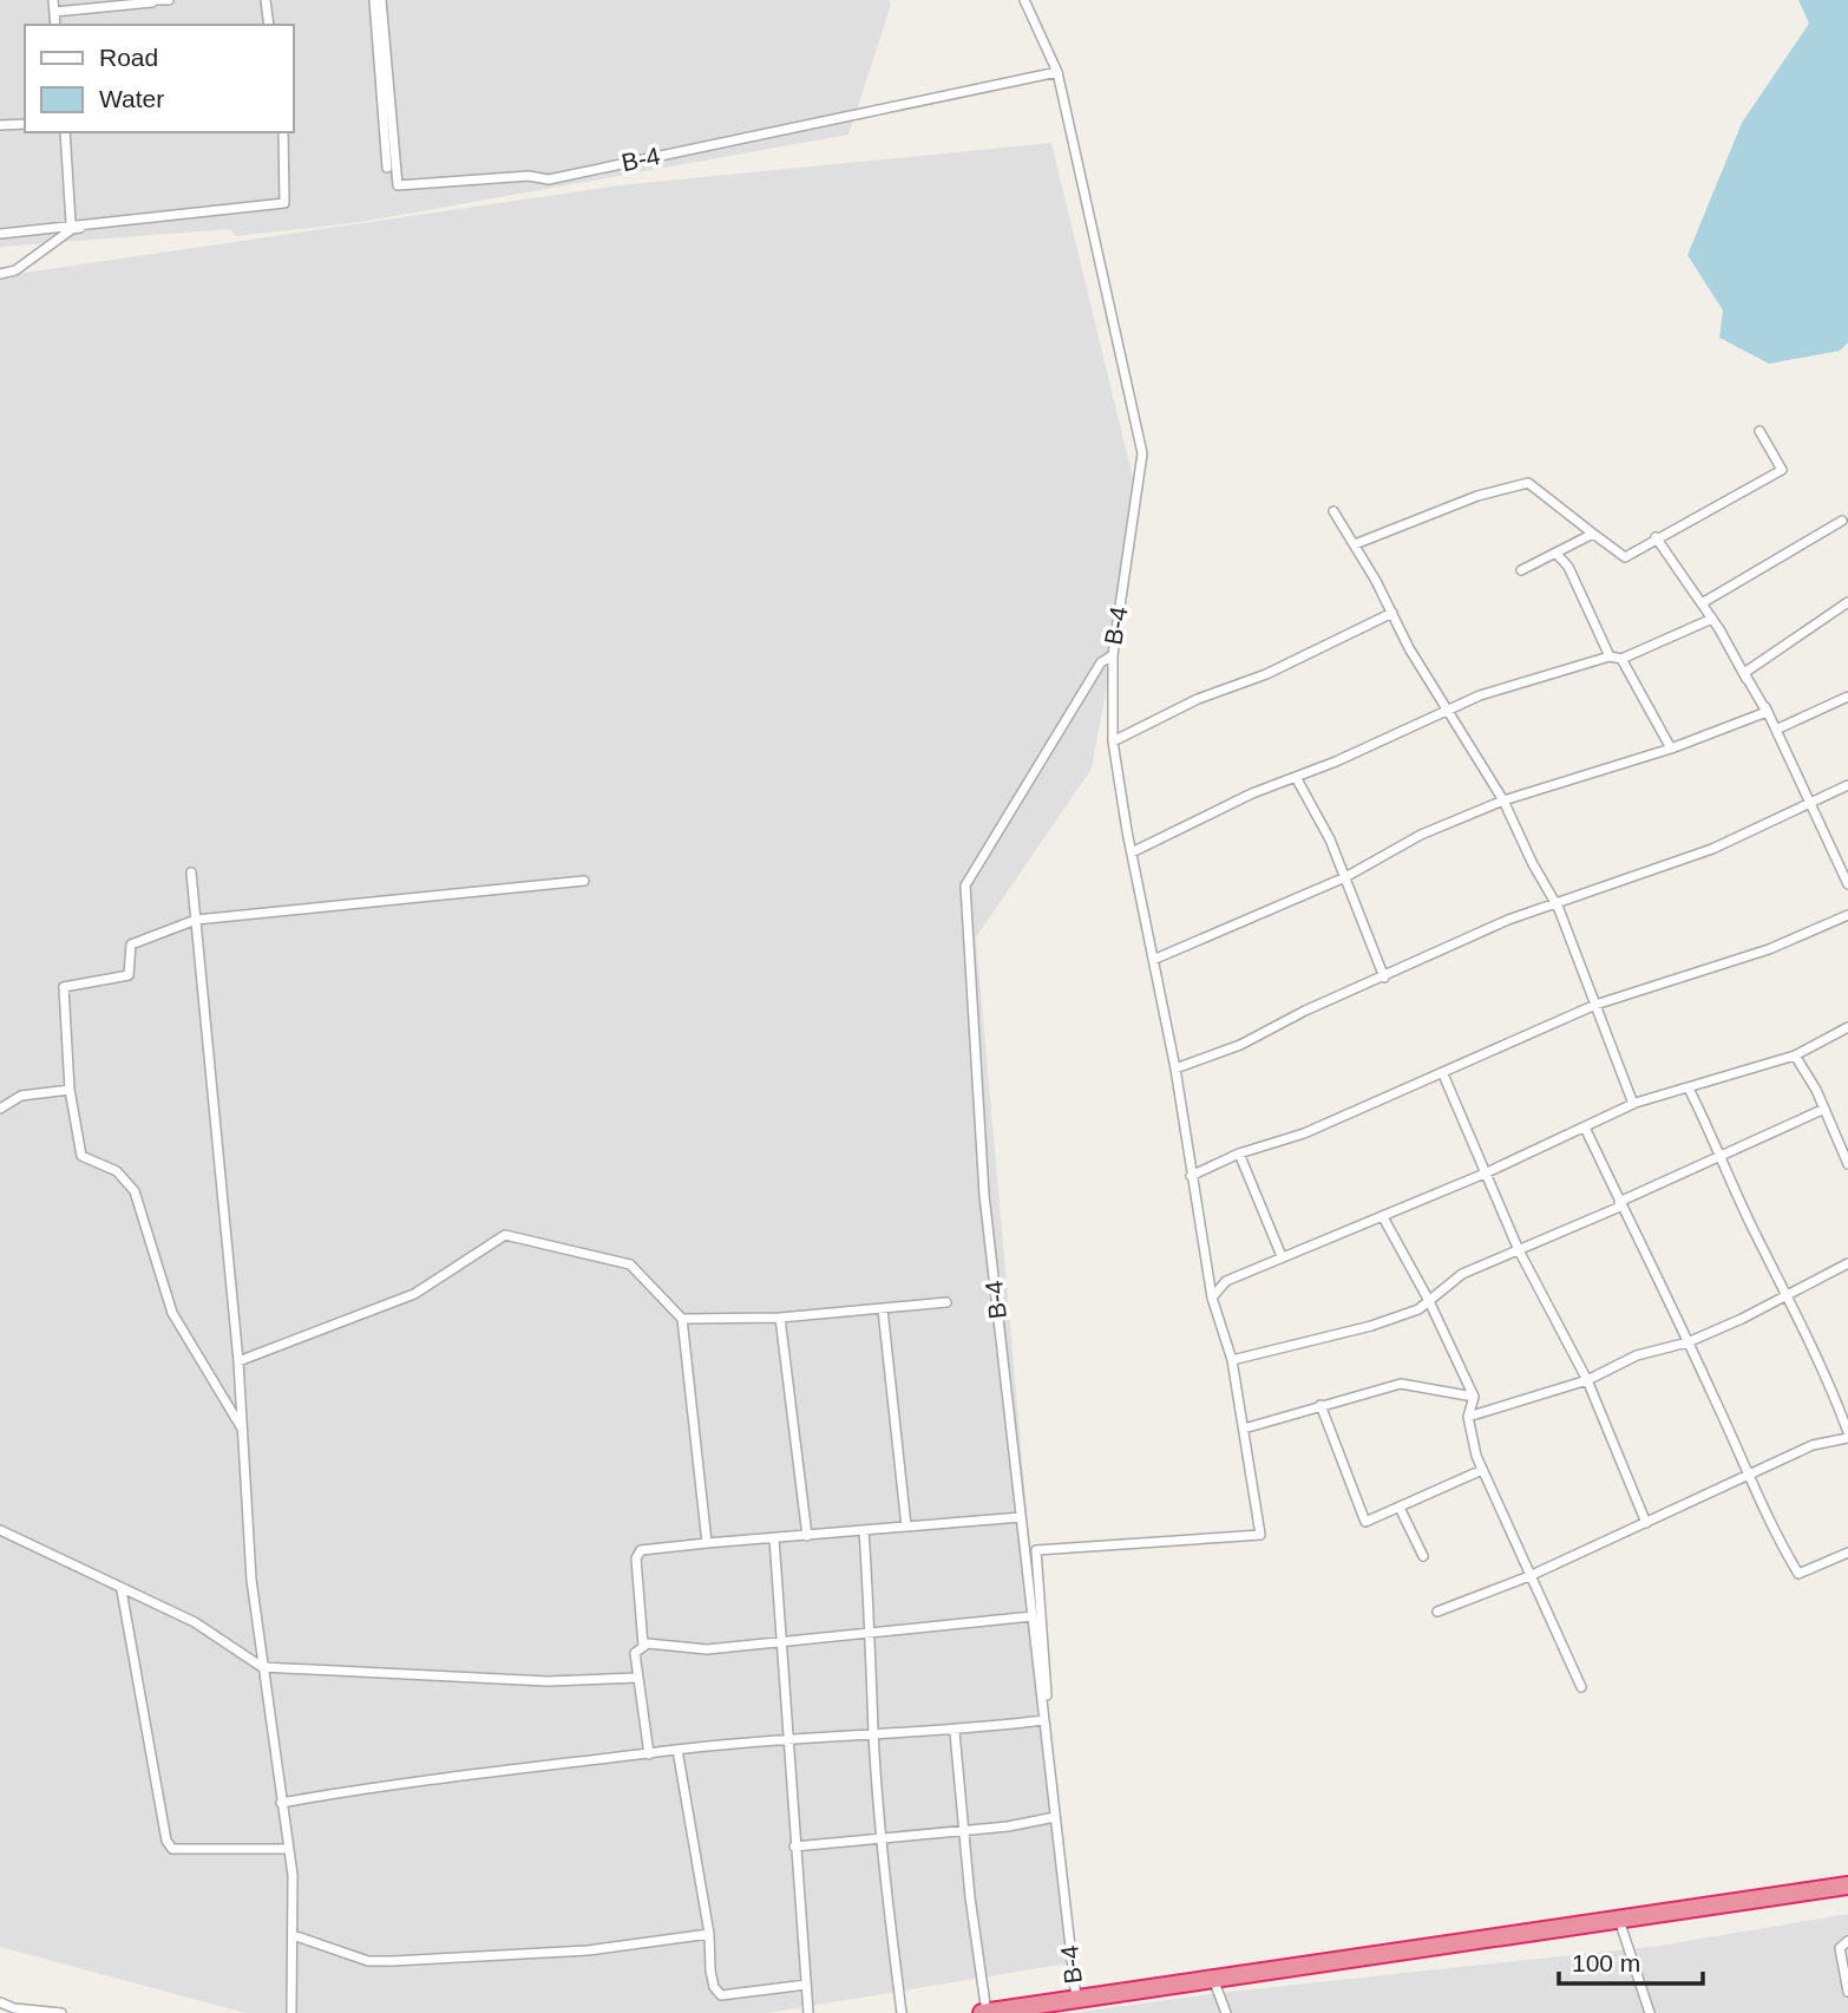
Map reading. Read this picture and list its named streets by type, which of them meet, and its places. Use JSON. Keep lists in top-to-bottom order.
{
  "streets": {
    "street": ["B-4"]
  },
  "legend": ["Road", "Water"],
  "scale_bar": "100 m"
}
